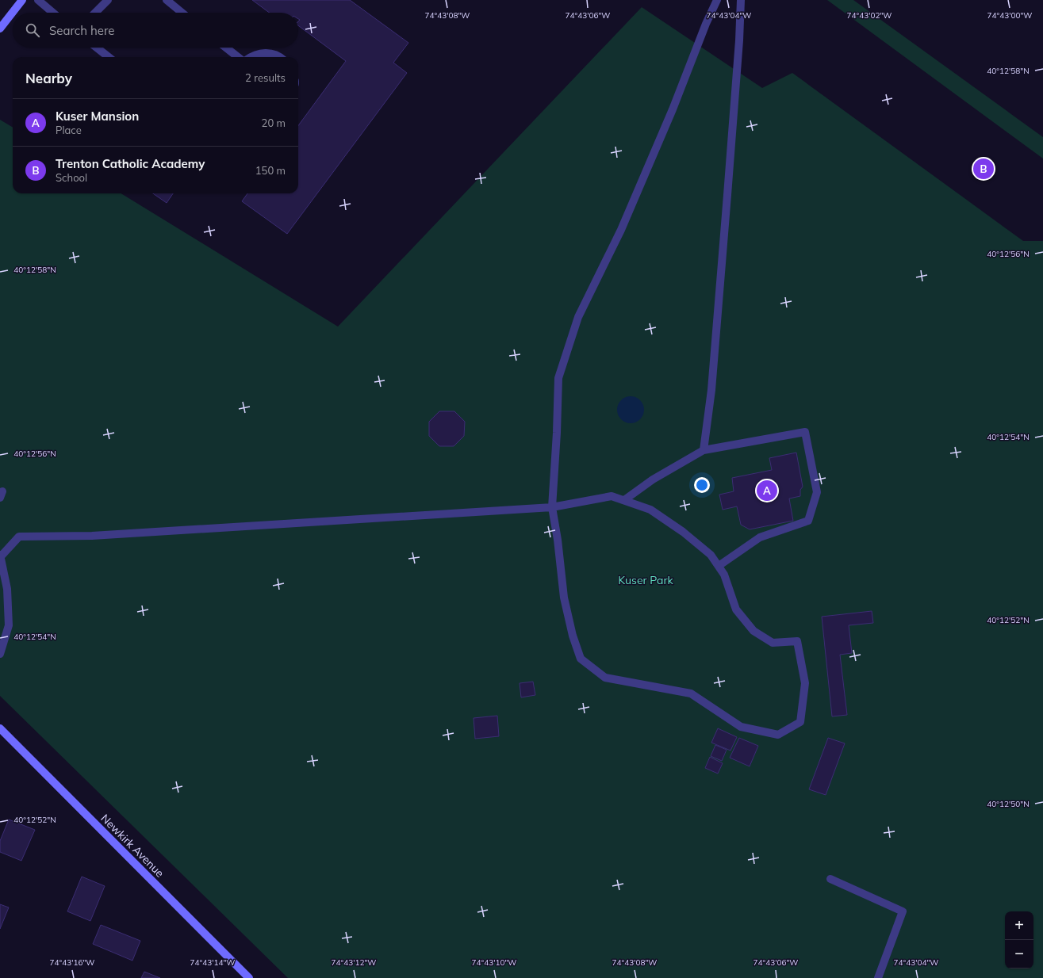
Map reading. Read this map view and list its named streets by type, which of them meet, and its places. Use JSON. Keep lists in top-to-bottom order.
{
  "streets": {
    "street": ["Newkirk Avenue"]
  },
  "parks": ["Kuser Park"],
  "page": {
    "search": "Search here",
    "heading": ["Nearby", "2 results"],
    "list": [
      {
        "mark": "A",
        "name": "Kuser Mansion",
        "note": "Place",
        "value": "20 m"
      },
      {
        "mark": "B",
        "name": "Trenton Catholic Academy",
        "note": "School",
        "value": "150 m"
      }
    ],
    "pins": ["B", "A"],
    "map_buttons": ["+", "−"]
  },
  "coordinates": [
    "74°43'08\"W",
    "74°43'06\"W",
    "74°43'04\"W",
    "74°43'00\"W",
    "74°43'02\"W",
    "40°12'58\"N",
    "40°12'56\"N",
    "40°12'54\"N",
    "40°12'52\"N",
    "40°12'50\"N",
    "74°43'16\"W",
    "74°43'14\"W",
    "74°43'12\"W",
    "74°43'10\"W"
  ]
}
